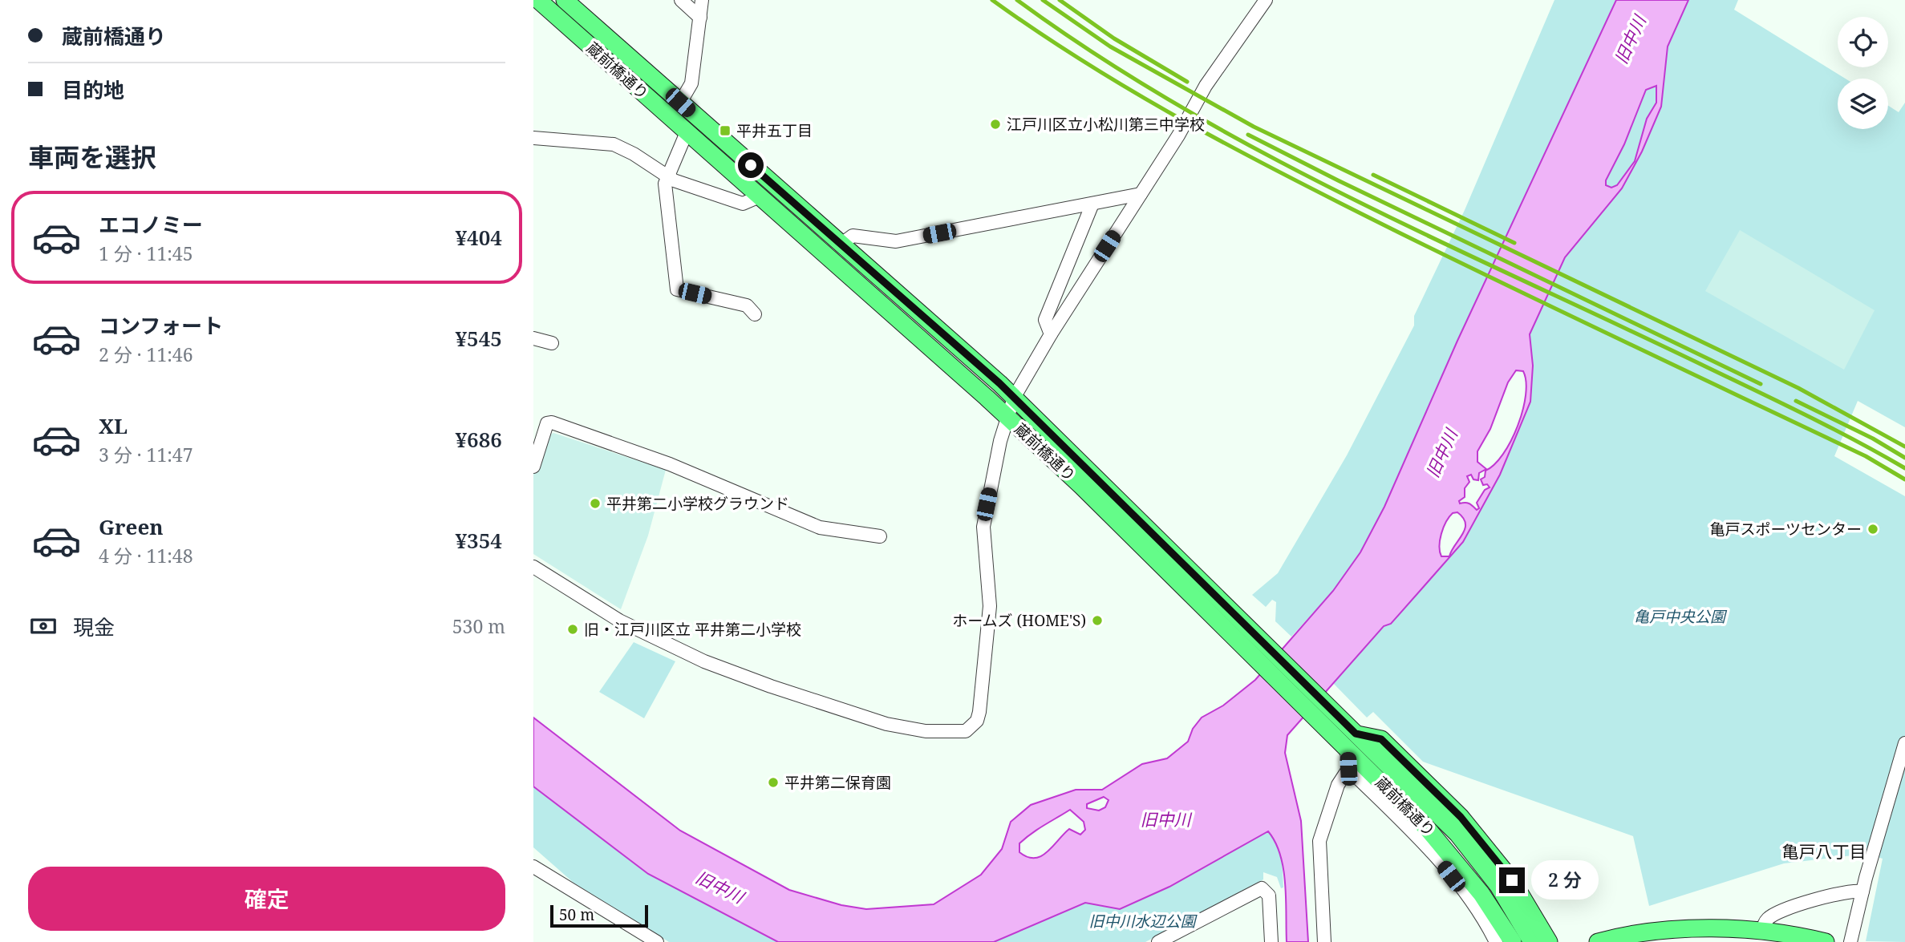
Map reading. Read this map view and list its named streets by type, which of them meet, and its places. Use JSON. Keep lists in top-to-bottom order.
{
  "streets": {
    "main road": ["蔵前橋通り"]
  },
  "districts": ["亀戸八丁目"],
  "water": ["旧中川"],
  "parks": ["亀戸中央公園", "旧中川水辺公園"],
  "places": {
    "other": [
      "江戸川区立小松川第三中学校",
      "平井第二小学校グラウンド",
      "亀戸スポーツセンター",
      "ホームズ (HOME'S)",
      "旧・江戸川区立 平井第二小学校",
      "平井第二保育園"
    ],
    "transit": ["平井五丁目"]
  },
  "scale_bar": "50 m",
  "page": {
    "banner": ["蔵前橋通り", "目的地"],
    "heading": "車両を選択",
    "list": [
      {
        "name": "エコノミー",
        "note": "1 分 · 11:45",
        "value": "¥404"
      },
      {
        "name": "コンフォート",
        "note": "2 分 · 11:46",
        "value": "¥545"
      },
      {
        "name": "XL",
        "note": "3 分 · 11:47",
        "value": "¥686"
      },
      {
        "name": "Green",
        "note": "4 分 · 11:48",
        "value": "¥354"
      }
    ],
    "pay": ["現金", "530 m"],
    "buttons": "確定",
    "bubble": "2 分",
    "scale": "50 m"
  }
}
